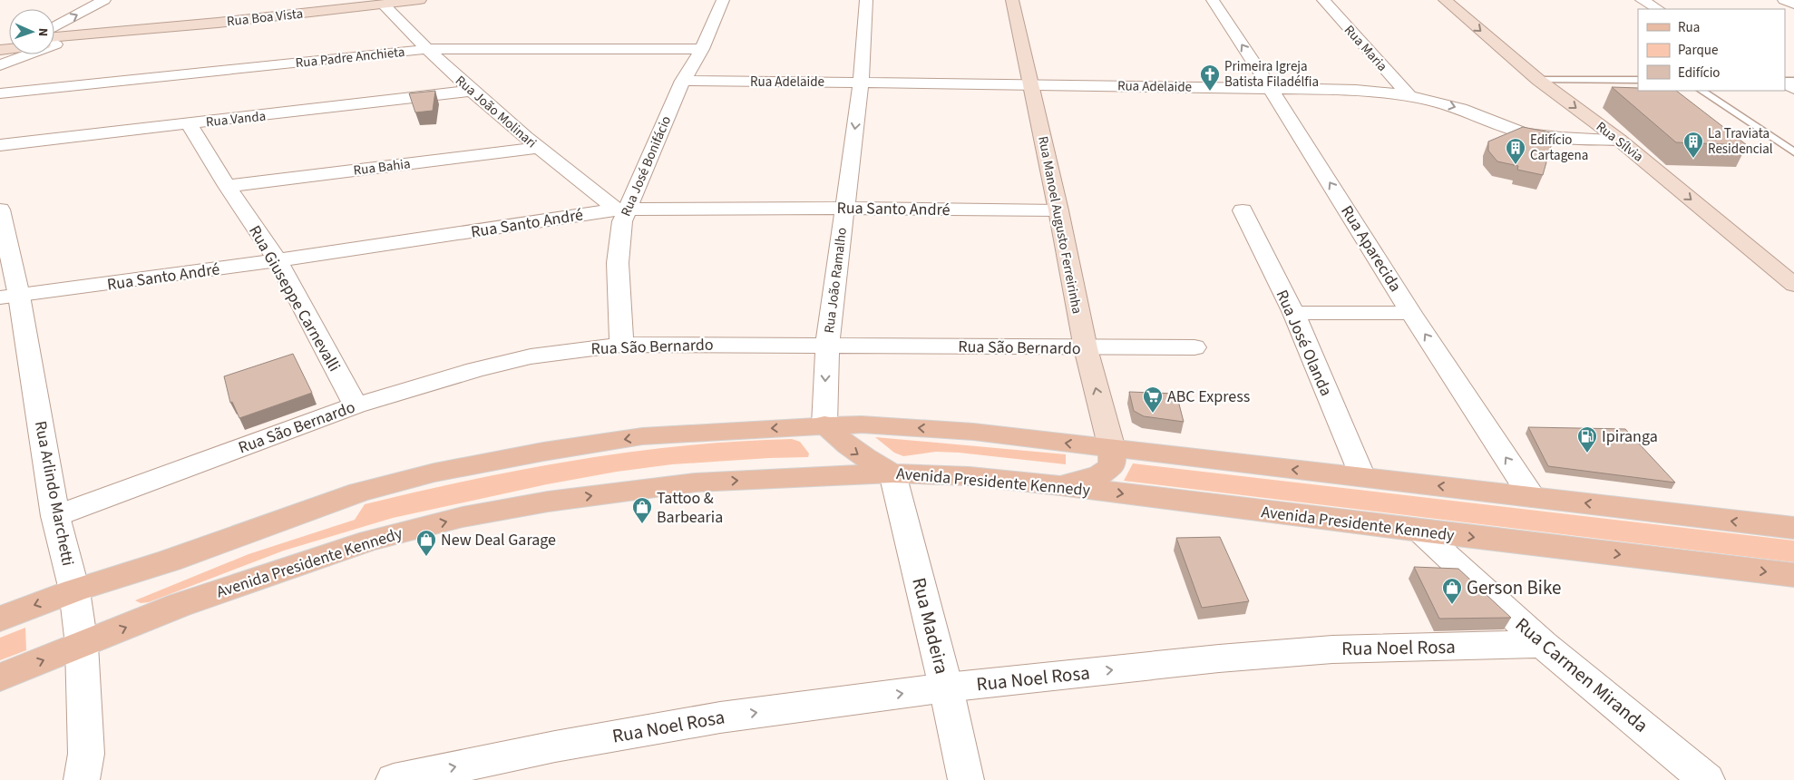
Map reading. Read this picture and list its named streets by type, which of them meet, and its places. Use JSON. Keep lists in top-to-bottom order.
{
  "streets": {
    "main road": [
      "Rua Boa Vista",
      "Rua Sílvia",
      "Rua Manoel Augusto Ferreirinha",
      "Avenida Presidente Kennedy"
    ],
    "street": [
      "Rua Maria",
      "Rua Padre Anchieta",
      "Rua Adelaide",
      "Rua João Molinari",
      "Rua Vanda",
      "Rua José Bonifácio",
      "Rua Bahia",
      "Rua Santo André",
      "Rua Aparecida",
      "Rua João Ramalho",
      "Rua Giuseppe Carnevalli",
      "Rua José Olanda",
      "Rua São Bernardo",
      "Rua Arlindo Marchetti",
      "Rua Madeira",
      "Rua Noel Rosa",
      "Rua Carmen Miranda"
    ]
  },
  "crossings": [
    ["Rua Boa Vista", "Rua João Molinari"],
    ["Rua Maria", "Rua Adelaide"],
    ["Rua Padre Anchieta", "Rua João Molinari"],
    ["Rua Padre Anchieta", "Rua José Bonifácio"],
    ["Rua Adelaide", "Rua Sílvia"],
    ["Rua Adelaide", "Rua José Bonifácio"],
    ["Rua Adelaide", "Rua Manoel Augusto Ferreirinha"],
    ["Rua Adelaide", "Rua Aparecida"],
    ["Rua Adelaide", "Rua João Ramalho"],
    ["Rua João Molinari", "Rua Vanda"],
    ["Rua João Molinari", "Rua José Bonifácio"],
    ["Rua João Molinari", "Rua Bahia"],
    ["Rua João Molinari", "Rua Santo André"],
    ["Rua Vanda", "Rua Giuseppe Carnevalli"],
    ["Rua José Bonifácio", "Rua Santo André"],
    ["Rua José Bonifácio", "Rua São Bernardo"],
    ["Rua Bahia", "Rua Giuseppe Carnevalli"],
    ["Rua Santo André", "Rua Manoel Augusto Ferreirinha"],
    ["Rua Santo André", "Rua João Ramalho"],
    ["Rua Santo André", "Rua Giuseppe Carnevalli"],
    ["Rua Santo André", "Rua Arlindo Marchetti"],
    ["Rua Manoel Augusto Ferreirinha", "Rua São Bernardo"],
    ["Rua João Ramalho", "Rua São Bernardo"],
    ["Rua Giuseppe Carnevalli", "Rua São Bernardo"],
    ["Rua São Bernardo", "Rua Arlindo Marchetti"],
    ["Avenida Presidente Kennedy", "Rua Arlindo Marchetti"],
    ["Avenida Presidente Kennedy", "Rua Madeira"],
    ["Avenida Presidente Kennedy", "Rua Carmen Miranda"],
    ["Rua Madeira", "Rua Noel Rosa"],
    ["Rua Noel Rosa", "Rua Carmen Miranda"]
  ],
  "one_way": [
    "Rua Sílvia",
    "Rua Aparecida",
    "Rua João Ramalho",
    "Rua Noel Rosa"
  ],
  "places": {
    "church": ["Primeira Igreja Batista Filadélfia"],
    "building": ["La Traviata Residencial", "Edifício Cartagena"],
    "supermarket": ["ABC Express"],
    "fuel station": ["Ipiranga"],
    "shop": ["Tattoo & Barbearia", "New Deal Garage", "Gerson Bike"]
  },
  "legend": ["Rua", "Parque", "Edifício"],
  "north": "right"
}
